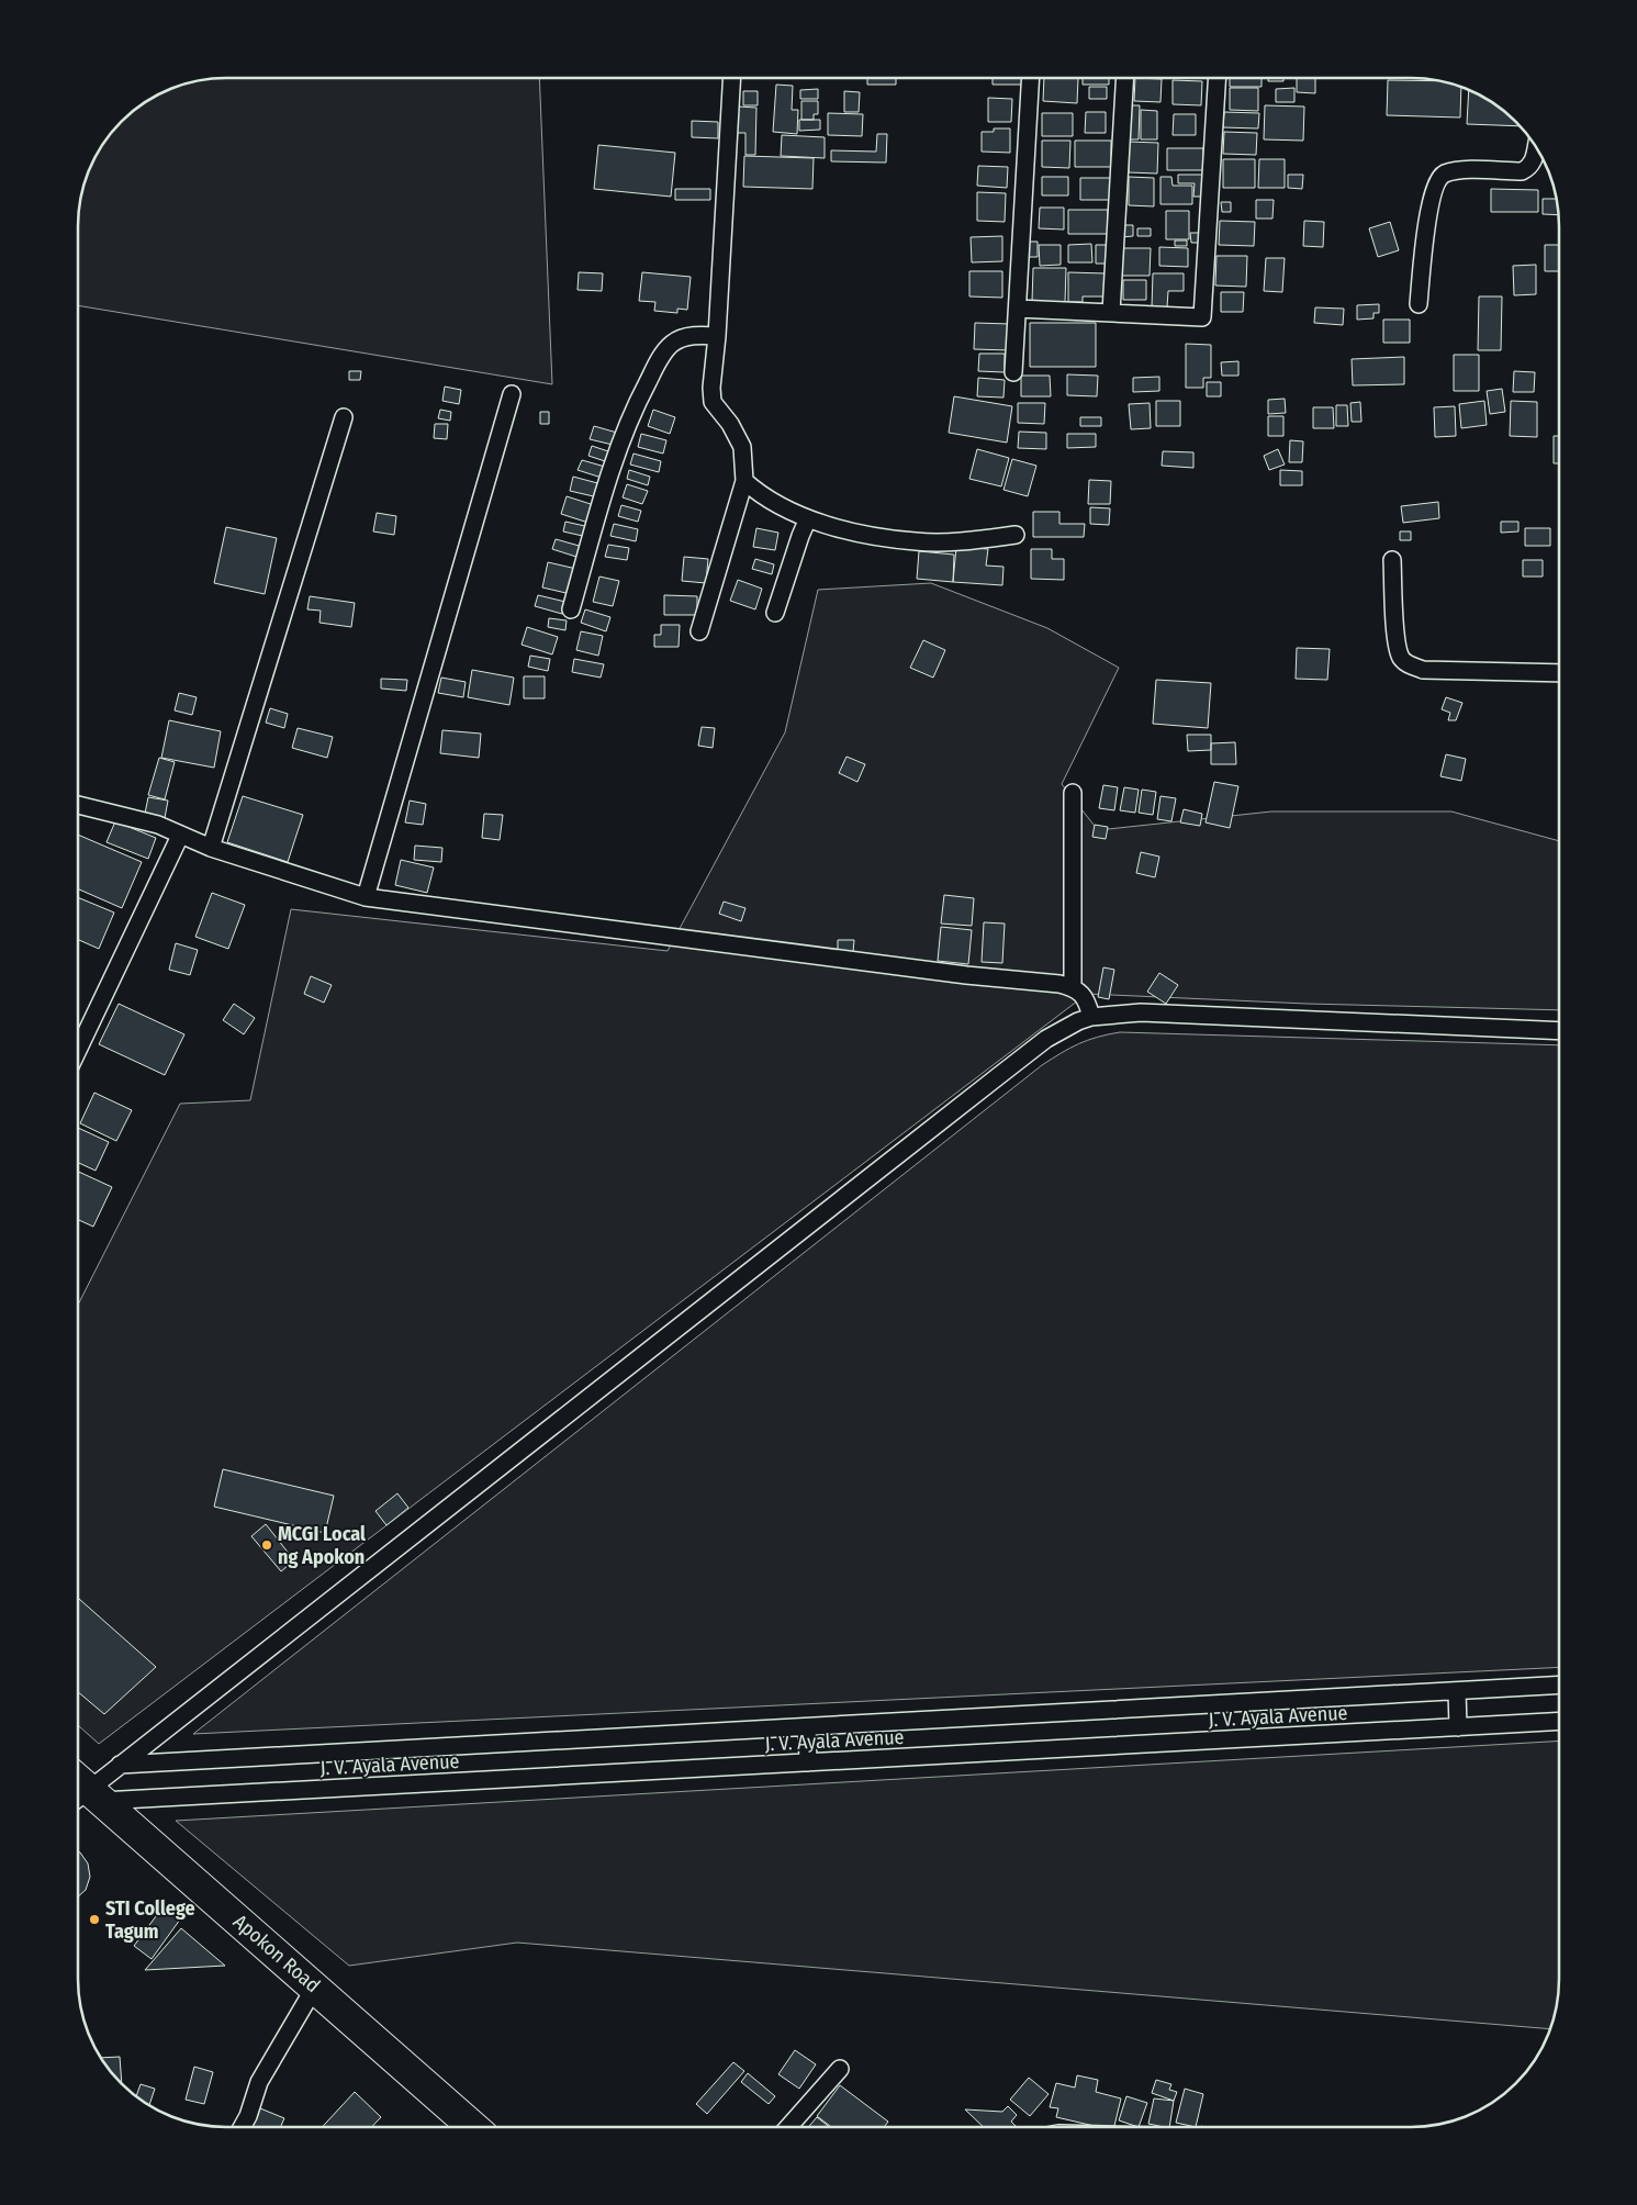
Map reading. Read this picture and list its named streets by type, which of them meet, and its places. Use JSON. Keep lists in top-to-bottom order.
{
  "streets": {
    "highway": ["Apokon Road"],
    "street": ["J. V. Ayala Avenue"]
  },
  "crossings": [
    ["J. V. Ayala Avenue", "Apokon Road"]
  ],
  "places": ["MCGI Local ng Apokon", "STI College Tagum"]
}
